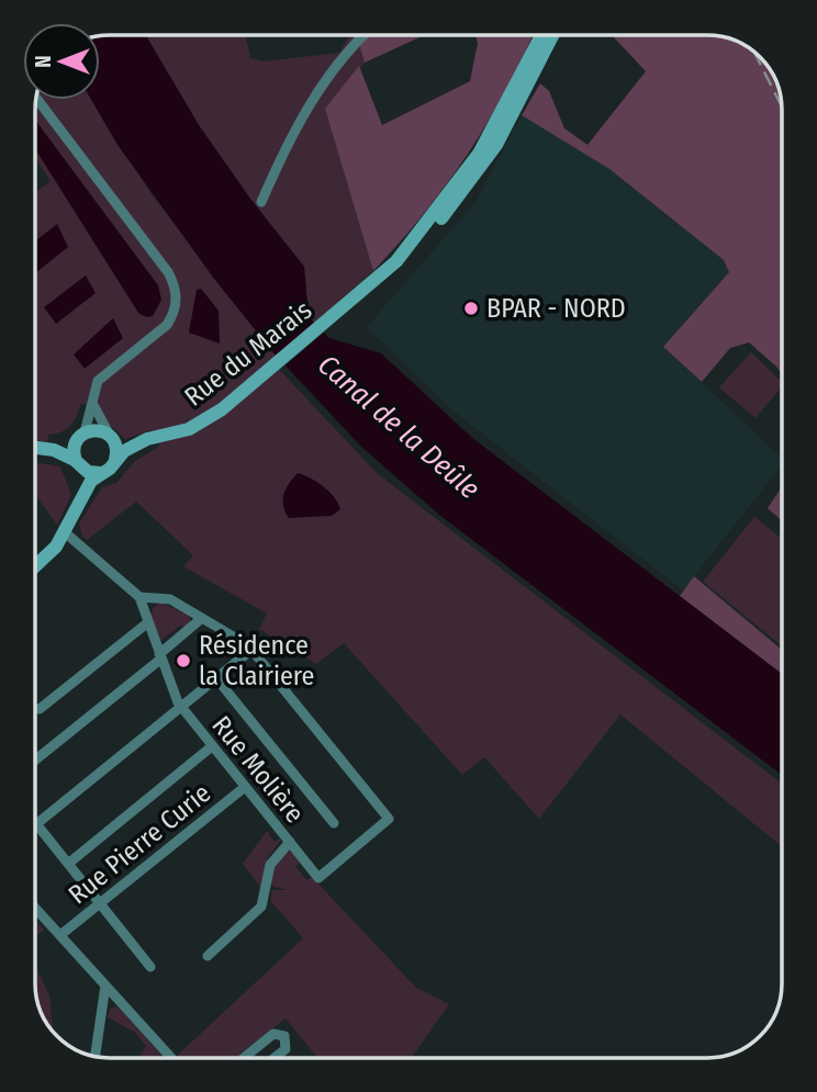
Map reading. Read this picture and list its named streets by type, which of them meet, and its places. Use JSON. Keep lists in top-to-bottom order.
{
  "streets": {
    "street": ["Rue du Marais", "Rue Molière", "Rue Pierre Curie"]
  },
  "crossings": [
    ["Rue Molière", "Rue Pierre Curie"]
  ],
  "water": ["Canal de la Deûle"],
  "places": ["BPAR - NORD", "Résidence la Clairiere"],
  "north": "left"
}
